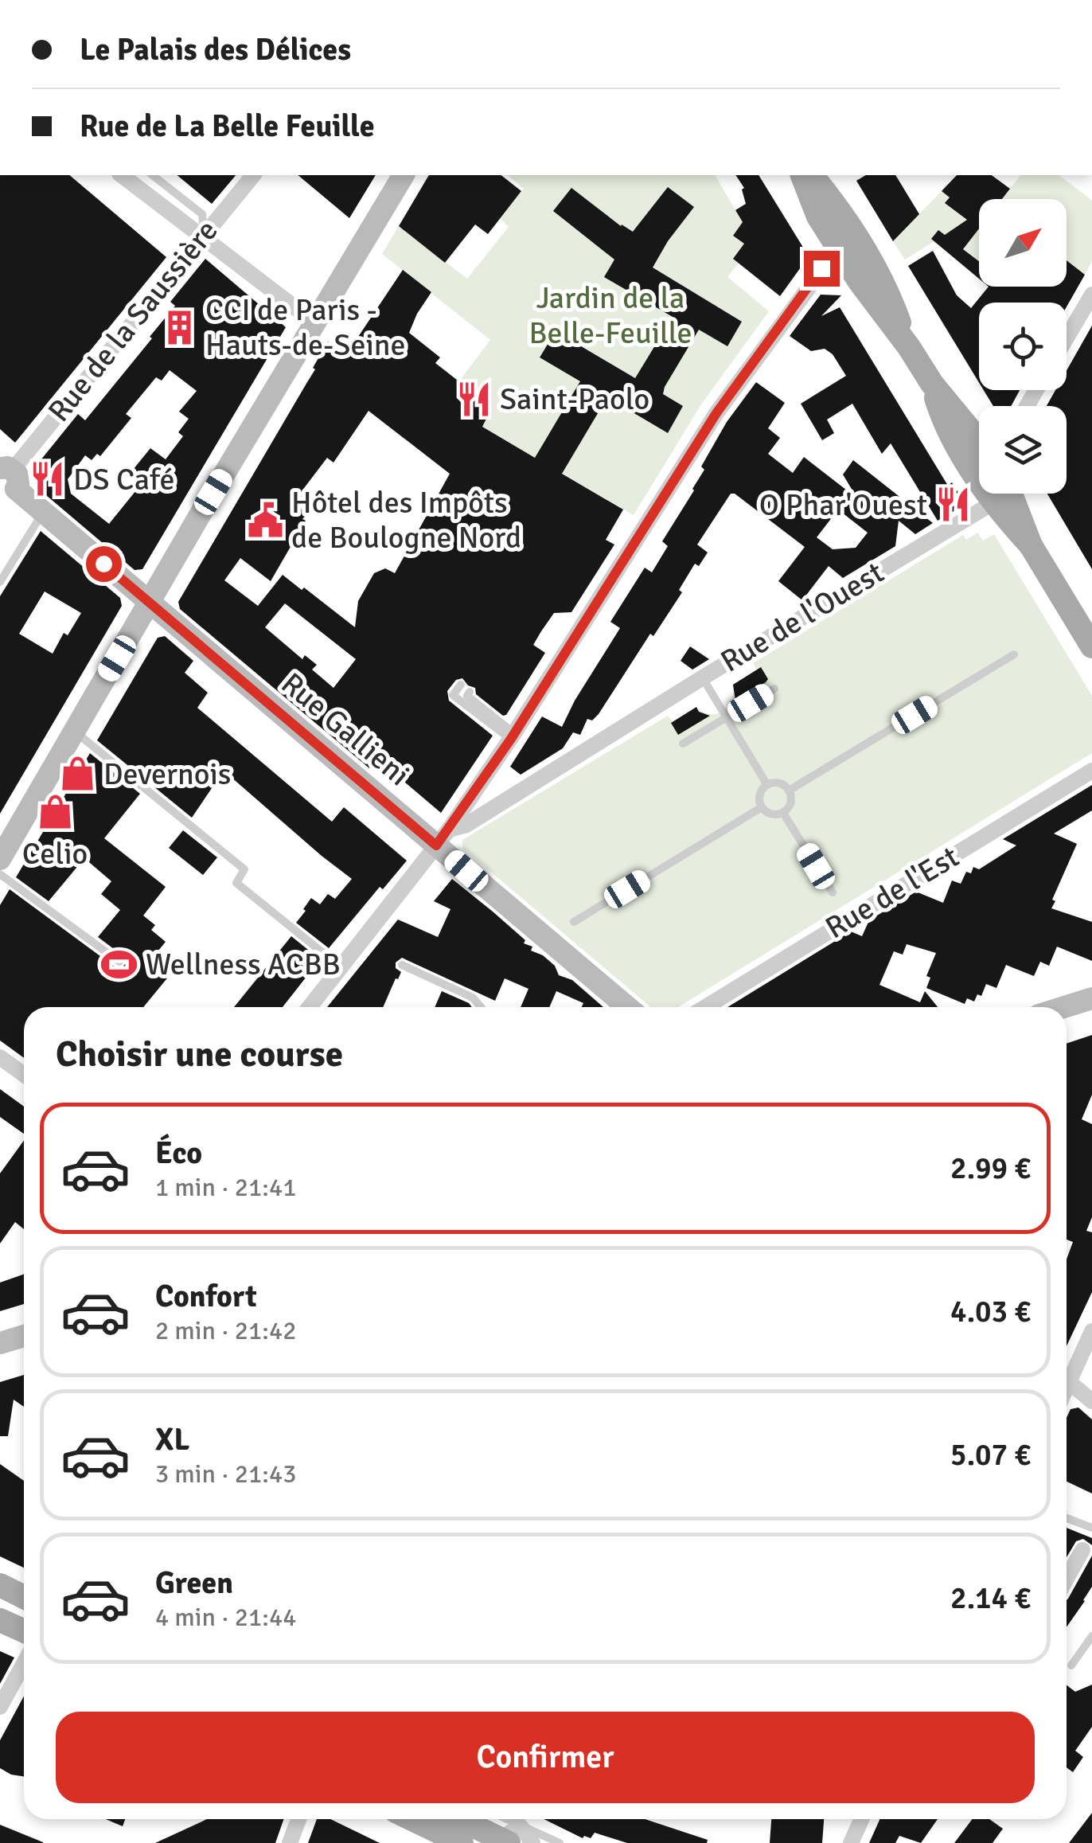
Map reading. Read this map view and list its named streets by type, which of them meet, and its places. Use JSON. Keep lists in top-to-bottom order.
{
  "streets": {
    "street": [
      "Rue de la Saussière",
      "Rue de l'Ouest",
      "Rue Gallieni",
      "Rue de l'Est"
    ]
  },
  "crossings": [
    ["Rue de la Saussière", "Rue Gallieni"],
    ["Rue de l'Ouest", "Rue Gallieni"]
  ],
  "parks": ["Jardin de la Belle-Feuille"],
  "places": {
    "building": ["CCI de Paris - Hauts-de-Seine"],
    "restaurant": ["Saint-Paolo", "DS Café", "O Phar'Ouest"],
    "public building": ["Hôtel des Impôts de Boulogne Nord"],
    "shop": ["Devernois", "Celio"],
    "sports": ["Wellness ACBB"]
  },
  "north": "top right",
  "page": {
    "banner": ["Le Palais des Délices", "Rue de La Belle Feuille"],
    "heading": "Choisir une course",
    "list": [
      {
        "name": "Éco",
        "note": "1 min · 21:41",
        "value": "2.99 €"
      },
      {
        "name": "Confort",
        "note": "2 min · 21:42",
        "value": "4.03 €"
      },
      {
        "name": "XL",
        "note": "3 min · 21:43",
        "value": "5.07 €"
      },
      {
        "name": "Green",
        "note": "4 min · 21:44",
        "value": "2.14 €"
      }
    ],
    "buttons": "Confirmer"
  }
}
